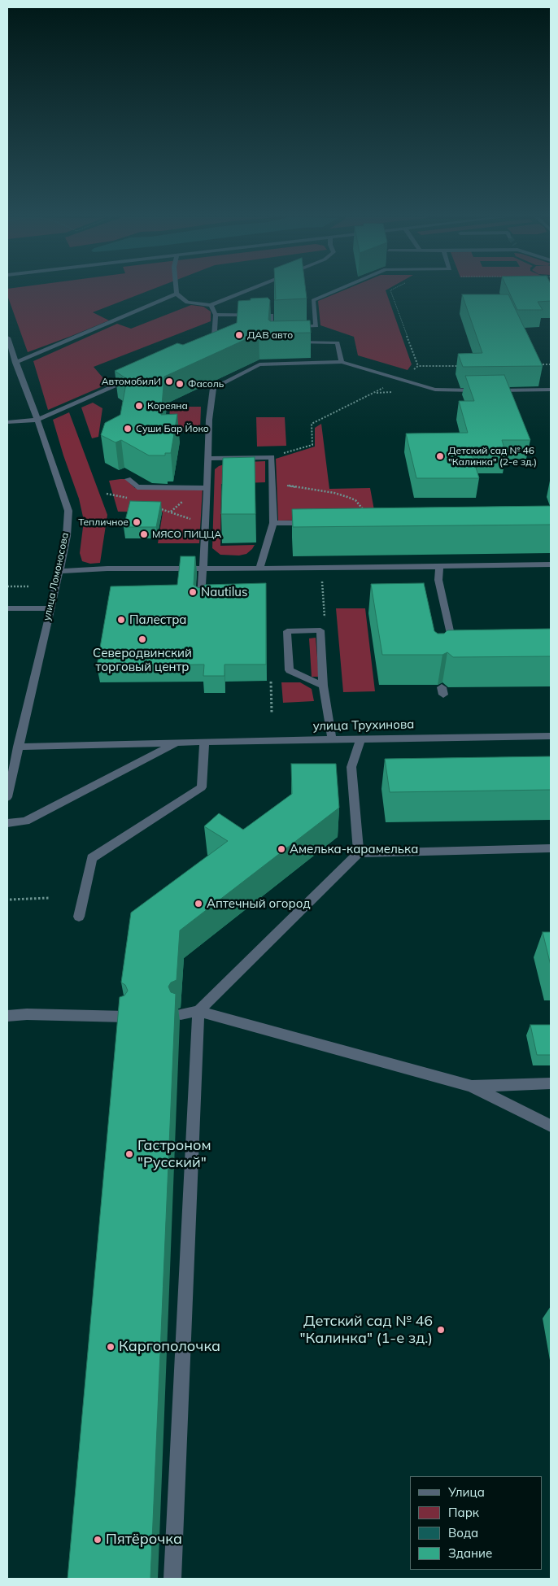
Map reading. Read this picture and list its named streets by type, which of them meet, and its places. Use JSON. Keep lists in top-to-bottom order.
{
  "streets": {
    "street": ["улица Ломоносова", "улица Трухинова"]
  },
  "crossings": [
    ["улица Ломоносова", "улица Трухинова"]
  ],
  "places": [
    "ДАВ авто",
    "АвтомобилИ",
    "Фасоль",
    "Кореяна",
    "Суши Бар Йоко",
    "Детский сад № 46 \"Калинка\" (2-е зд.)",
    "Тепличное",
    "МЯСО ПИЦЦА",
    "Nautilus",
    "Палестра",
    "Северодвинский торговый центр",
    "Амелька-карамелька",
    "Аптечный огород",
    "Гастроном \"Русский\"",
    "Детский сад № 46 \"Калинка\" (1-е зд.)",
    "Каргополочка",
    "Пятёрочка"
  ],
  "legend": [
    "Улица",
    "Парк",
    "Вода",
    "Здание"
  ]
}
